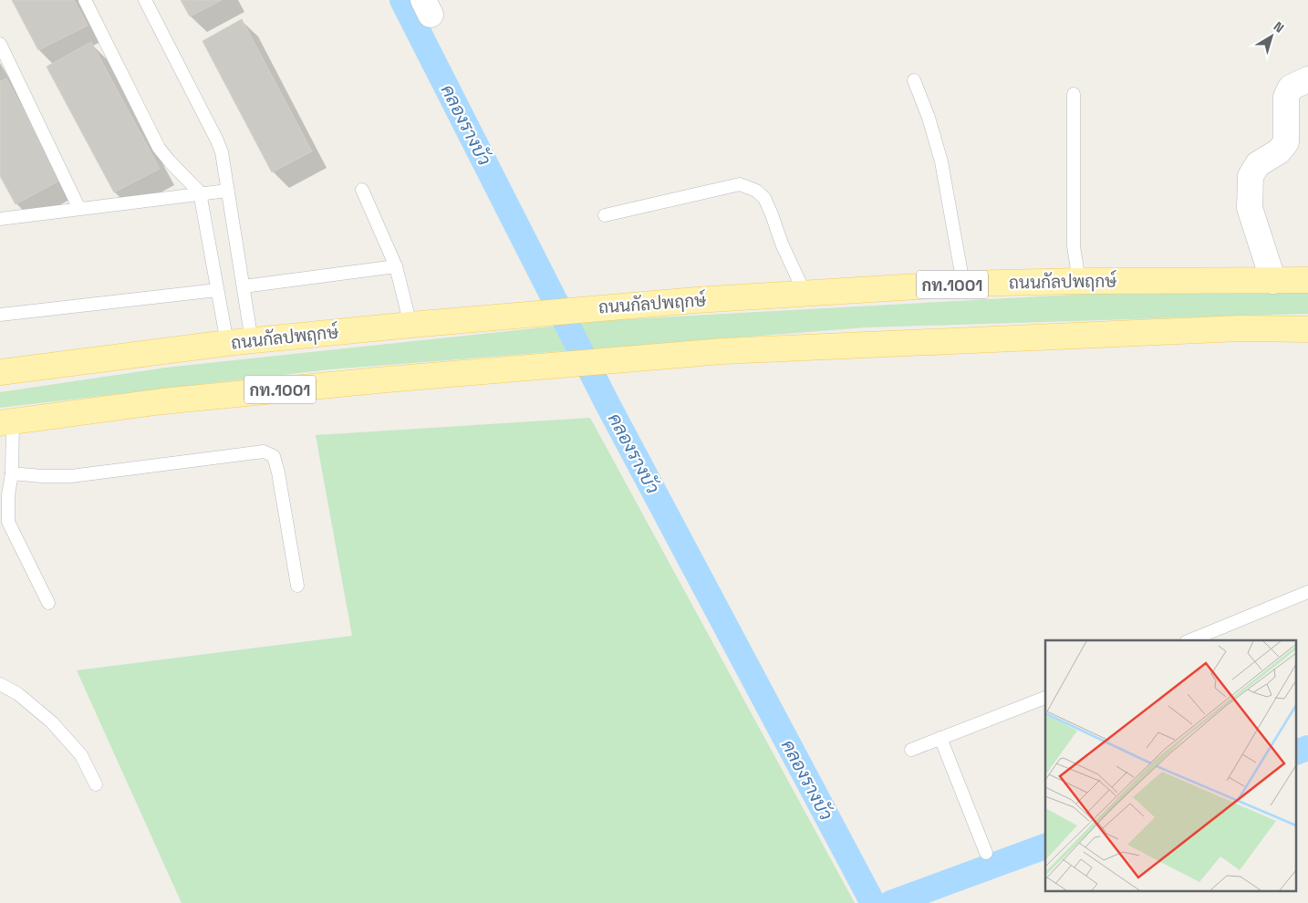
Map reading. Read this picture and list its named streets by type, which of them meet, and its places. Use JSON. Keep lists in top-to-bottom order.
{
  "streets": {
    "main road": ["ถนนกัลปพฤกษ์", "กท.1001"]
  },
  "water": ["คลองรางบัว"],
  "north": "top right"
}
